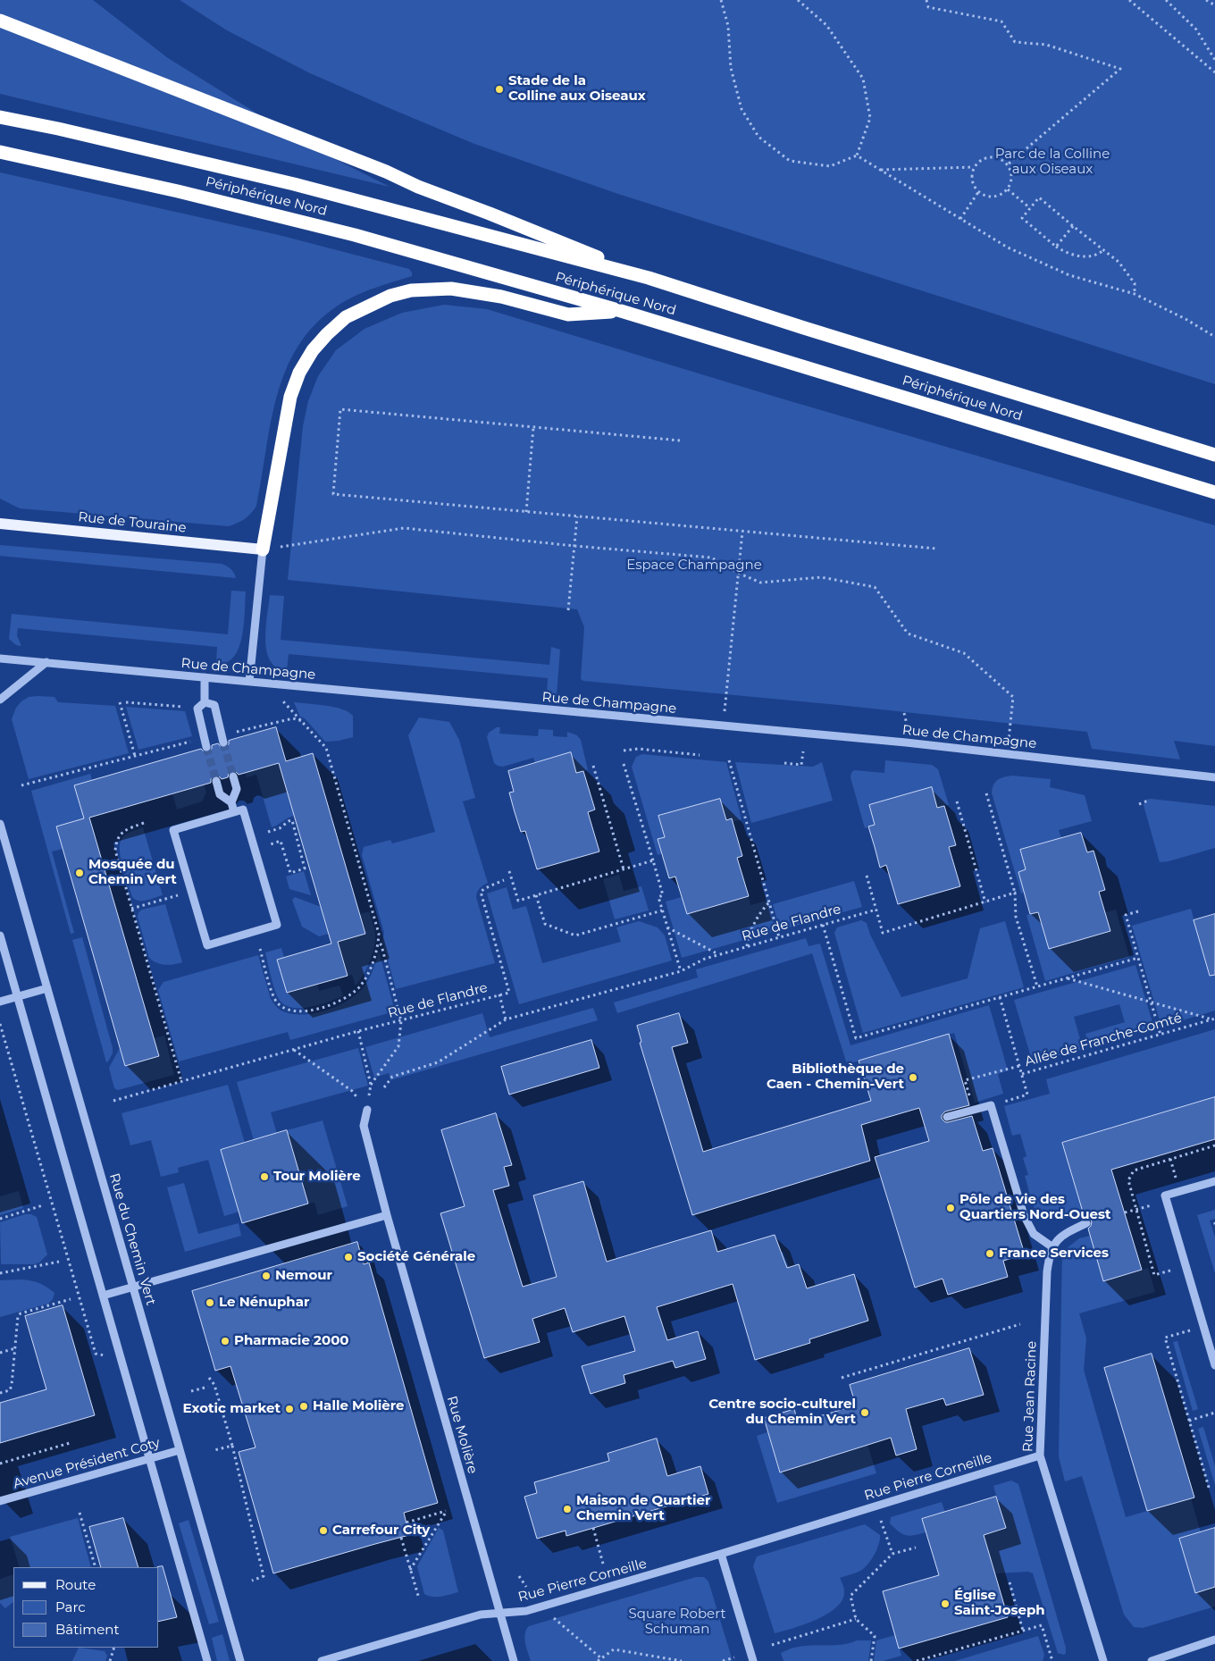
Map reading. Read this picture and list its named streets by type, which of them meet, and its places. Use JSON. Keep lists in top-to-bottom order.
{
  "streets": {
    "highway": ["Périphérique Nord"],
    "main road": ["Rue de Touraine"],
    "street": [
      "Rue de Champagne",
      "Rue du Chemin Vert",
      "Rue Jean Racine",
      "Rue Molière",
      "Avenue Président Coty",
      "Rue Pierre Corneille"
    ],
    "path": ["Rue de Flandre", "Allée de Franche-Comté"]
  },
  "crossings": [
    ["Rue du Chemin Vert", "Avenue Président Coty"],
    ["Rue Jean Racine", "Rue Pierre Corneille"],
    ["Rue Molière", "Rue Pierre Corneille"]
  ],
  "parks": ["Parc de la Colline aux Oiseaux", "Espace Champagne", "Square Robert Schuman"],
  "places": [
    "Stade de la Colline aux Oiseaux",
    "Mosquée du Chemin Vert",
    "Bibliothèque de Caen - Chemin-Vert",
    "Tour Molière",
    "Pôle de vie des Quartiers Nord-Ouest",
    "France Services",
    "Société Générale",
    "Nemour",
    "Le Nénuphar",
    "Pharmacie 2000",
    "Halle Molière",
    "Exotic market",
    "Centre socio-culturel du Chemin Vert",
    "Maison de Quartier Chemin Vert",
    "Carrefour City",
    "Église Saint-Joseph"
  ],
  "legend": ["Route", "Parc", "Bâtiment"]
}
